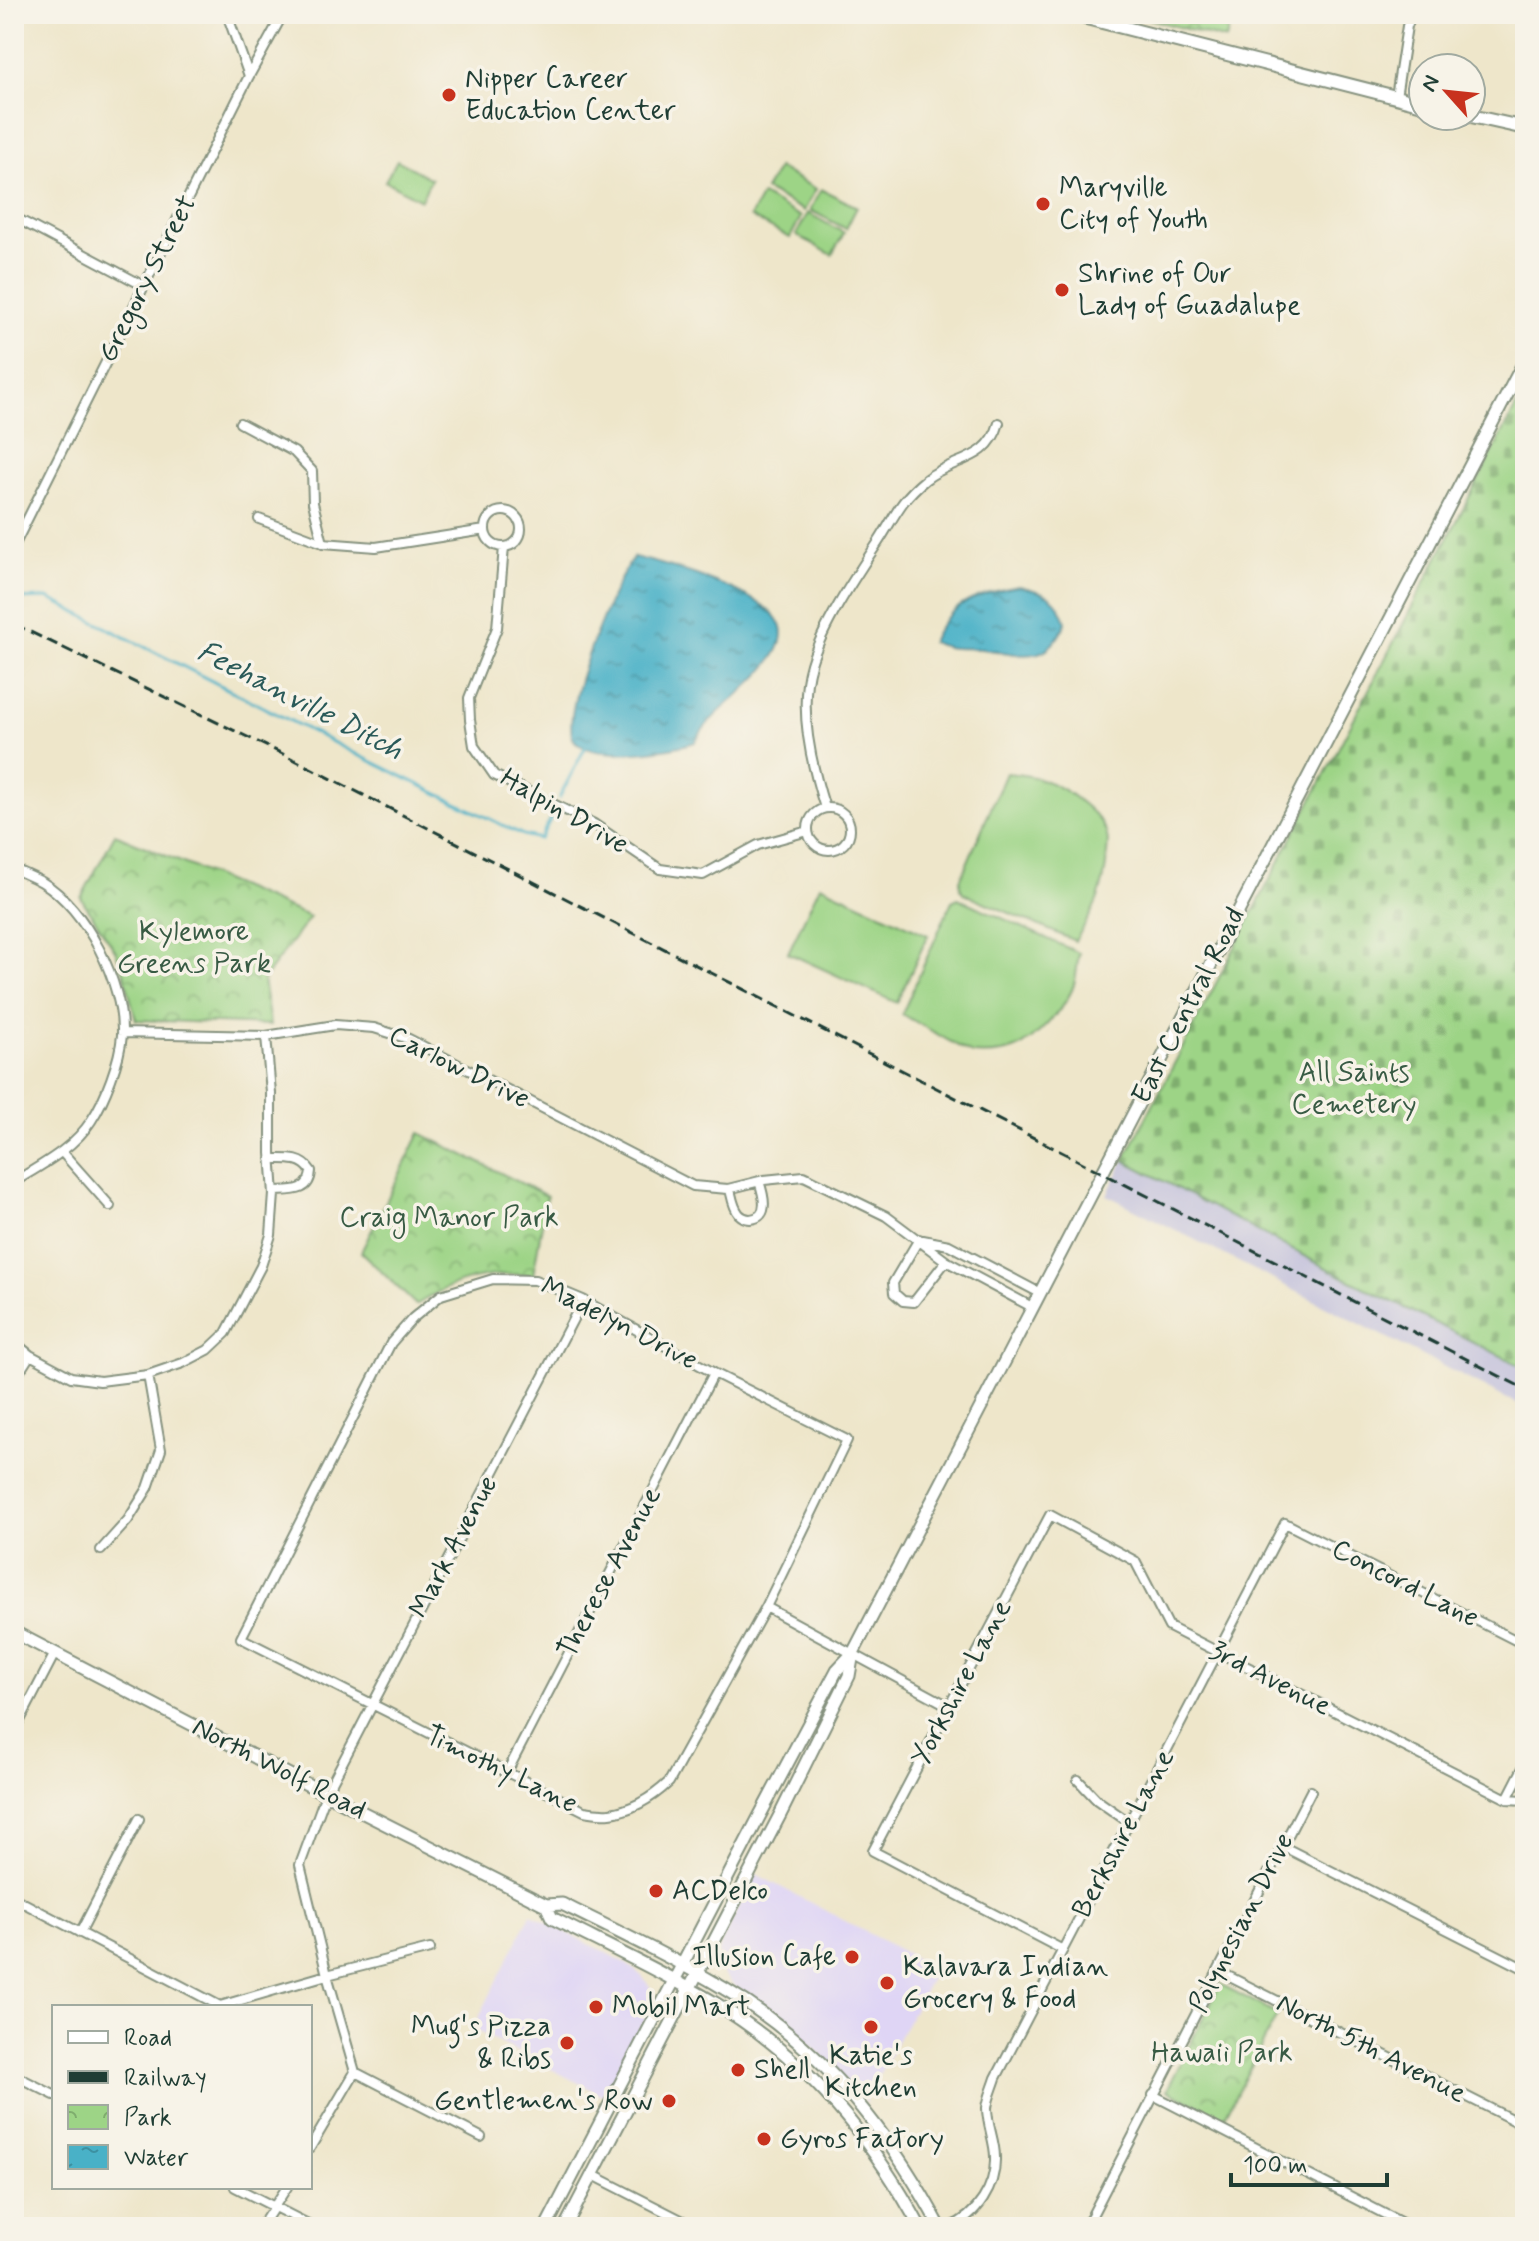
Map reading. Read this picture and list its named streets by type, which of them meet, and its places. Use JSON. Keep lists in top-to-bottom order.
{
  "streets": {
    "main road": ["East Central Road", "North Wolf Road"],
    "street": [
      "Gregory Street",
      "Halpin Drive",
      "Carlow Drive",
      "Madelyn Drive",
      "Mark Avenue",
      "Therese Avenue",
      "Concord Lane",
      "3rd Avenue",
      "Yorkshire Lane",
      "Timothy Lane",
      "Berkshire Lane",
      "Polynesian Drive",
      "North 5th Avenue"
    ]
  },
  "crossings": [
    ["East Central Road", "Carlow Drive"],
    ["East Central Road", "North Wolf Road"],
    ["Madelyn Drive", "Mark Avenue"],
    ["Madelyn Drive", "Therese Avenue"],
    ["Madelyn Drive", "Timothy Lane"],
    ["Mark Avenue", "North Wolf Road"],
    ["Mark Avenue", "Timothy Lane"],
    ["Therese Avenue", "Timothy Lane"],
    ["Concord Lane", "Berkshire Lane"],
    ["3rd Avenue", "Yorkshire Lane"],
    ["3rd Avenue", "Berkshire Lane"],
    ["Yorkshire Lane", "Berkshire Lane"],
    ["Polynesian Drive", "North 5th Avenue"]
  ],
  "water": ["Feehanville Ditch"],
  "parks": [
    "Kylemore Greens Park",
    "All Saints Cemetery",
    "Craig Manor Park",
    "Hawaii Park"
  ],
  "places": [
    "Nipper Career Education Center",
    "Maryville City of Youth",
    "Shrine of Our Lady of Guadalupe",
    "ACDelco",
    "Illusion Cafe",
    "Kalavara Indian Grocery & Food",
    "Mobil Mart",
    "Katie's Kitchen",
    "Mug's Pizza & Ribs",
    "Shell",
    "Gentlemen's Row",
    "Gyros Factory"
  ],
  "legend": [
    "Road",
    "Railway",
    "Park",
    "Water"
  ],
  "scale_bar": "100 m",
  "north": "top left"
}
